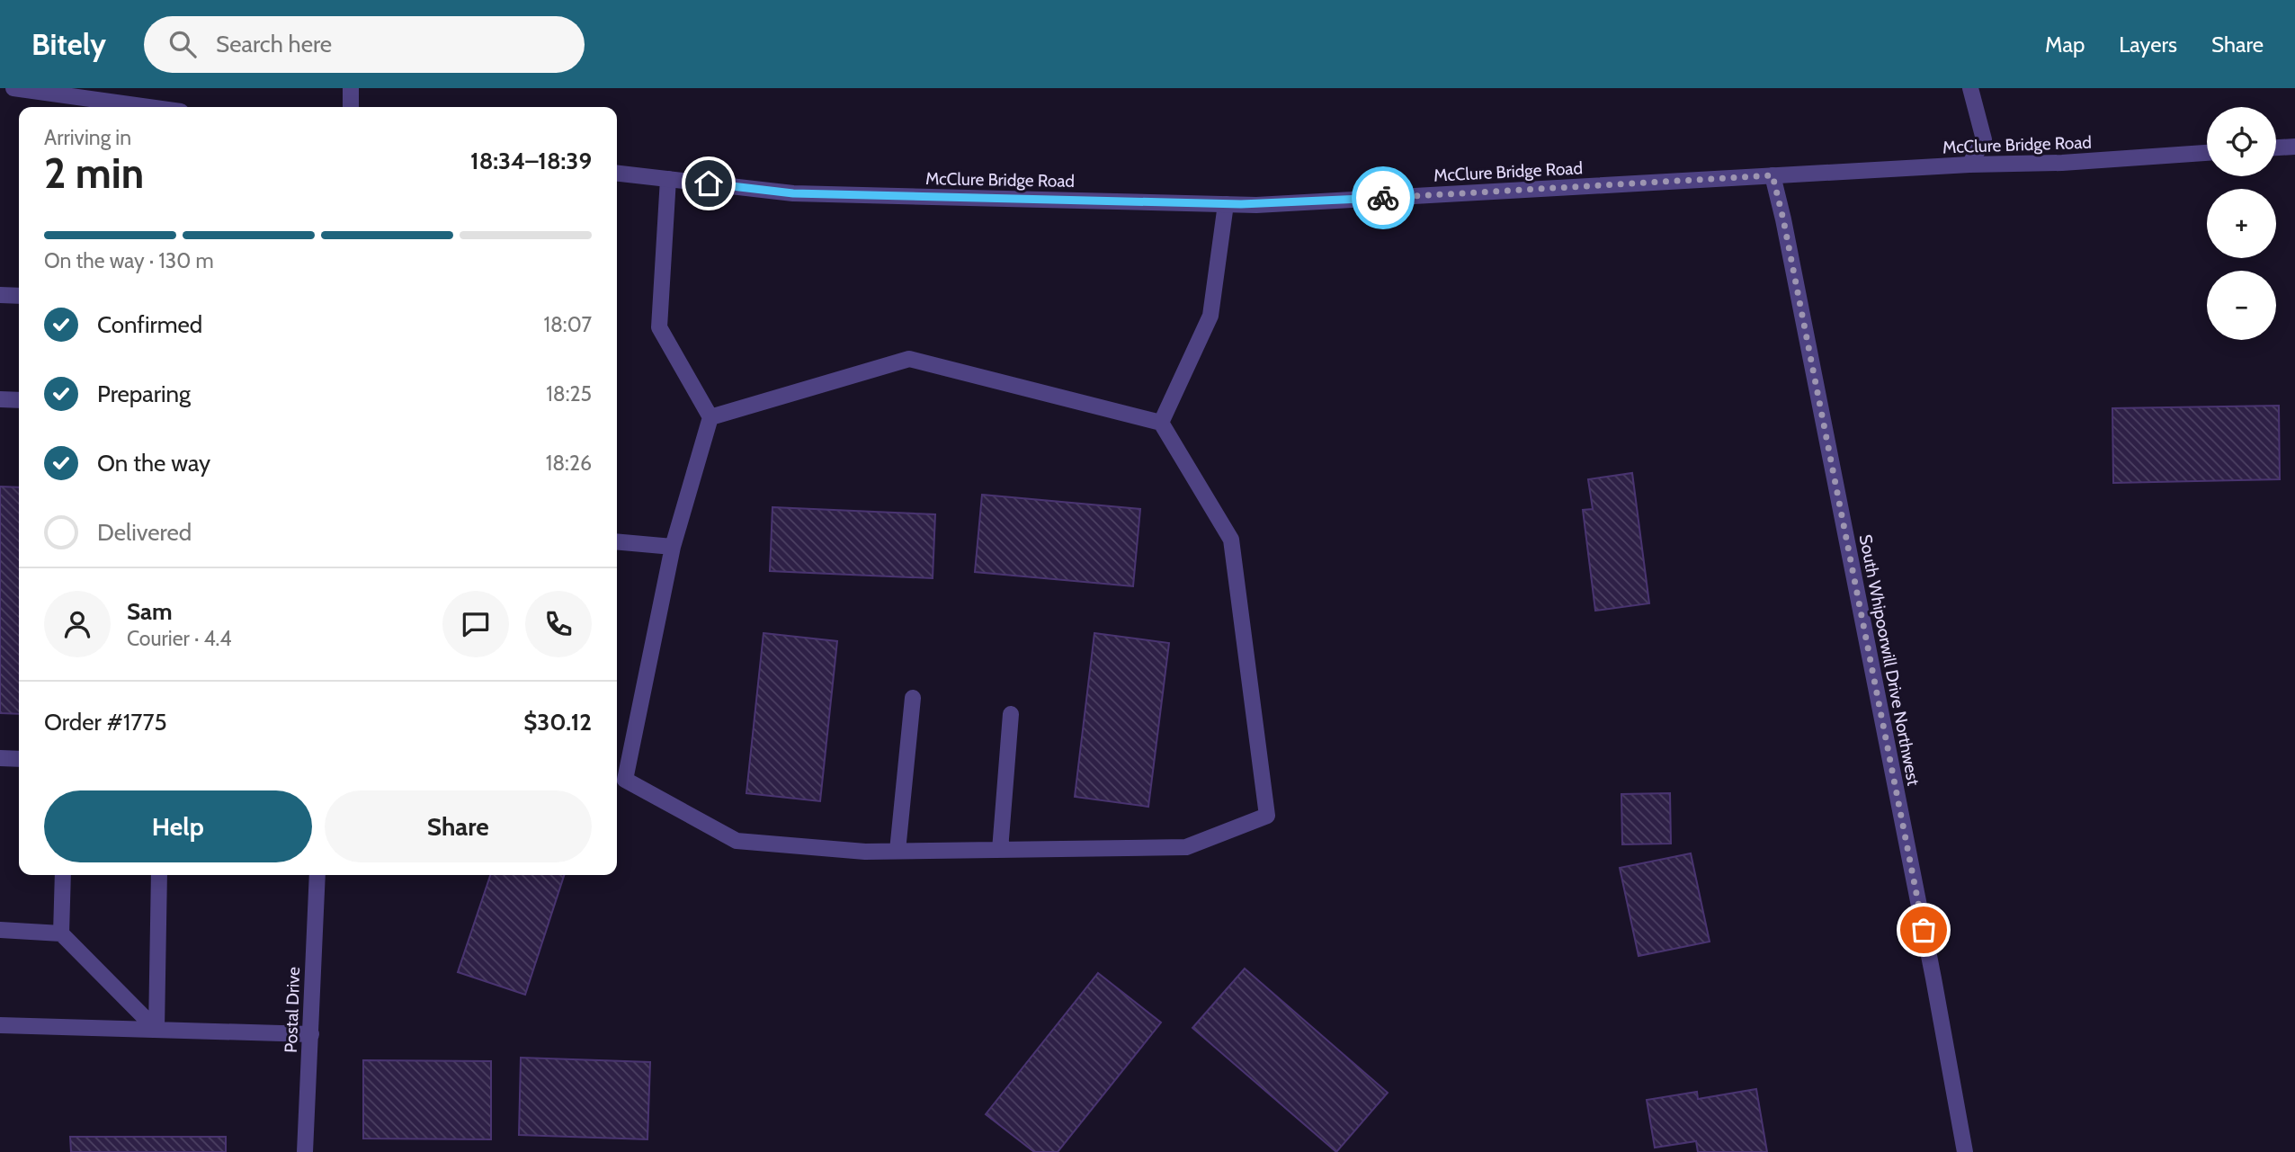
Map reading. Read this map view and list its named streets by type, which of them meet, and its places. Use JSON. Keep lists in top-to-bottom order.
{
  "streets": {
    "street": ["McClure Bridge Road", "South Whipoorwill Drive Northwest", "Postal Drive"]
  },
  "crossings": [
    ["McClure Bridge Road", "South Whipoorwill Drive Northwest"]
  ],
  "page": {
    "header": "Bitely",
    "search": "Search here",
    "nav": ["Map", "Layers", "Share"],
    "map_buttons": ["+", "−"],
    "heading": ["2 min", "Arriving in", "18:34–18:39"],
    "panel": [
      "Sam",
      "Courier · 4.4",
      "Order #1775",
      "$30.12"
    ],
    "bar": "On the way · 130 m",
    "list": [
      ["Confirmed", "18:07"],
      ["Preparing", "18:25"],
      ["On the way", "18:26"],
      "Delivered"
    ],
    "buttons": ["Help", "Share"]
  }
}
